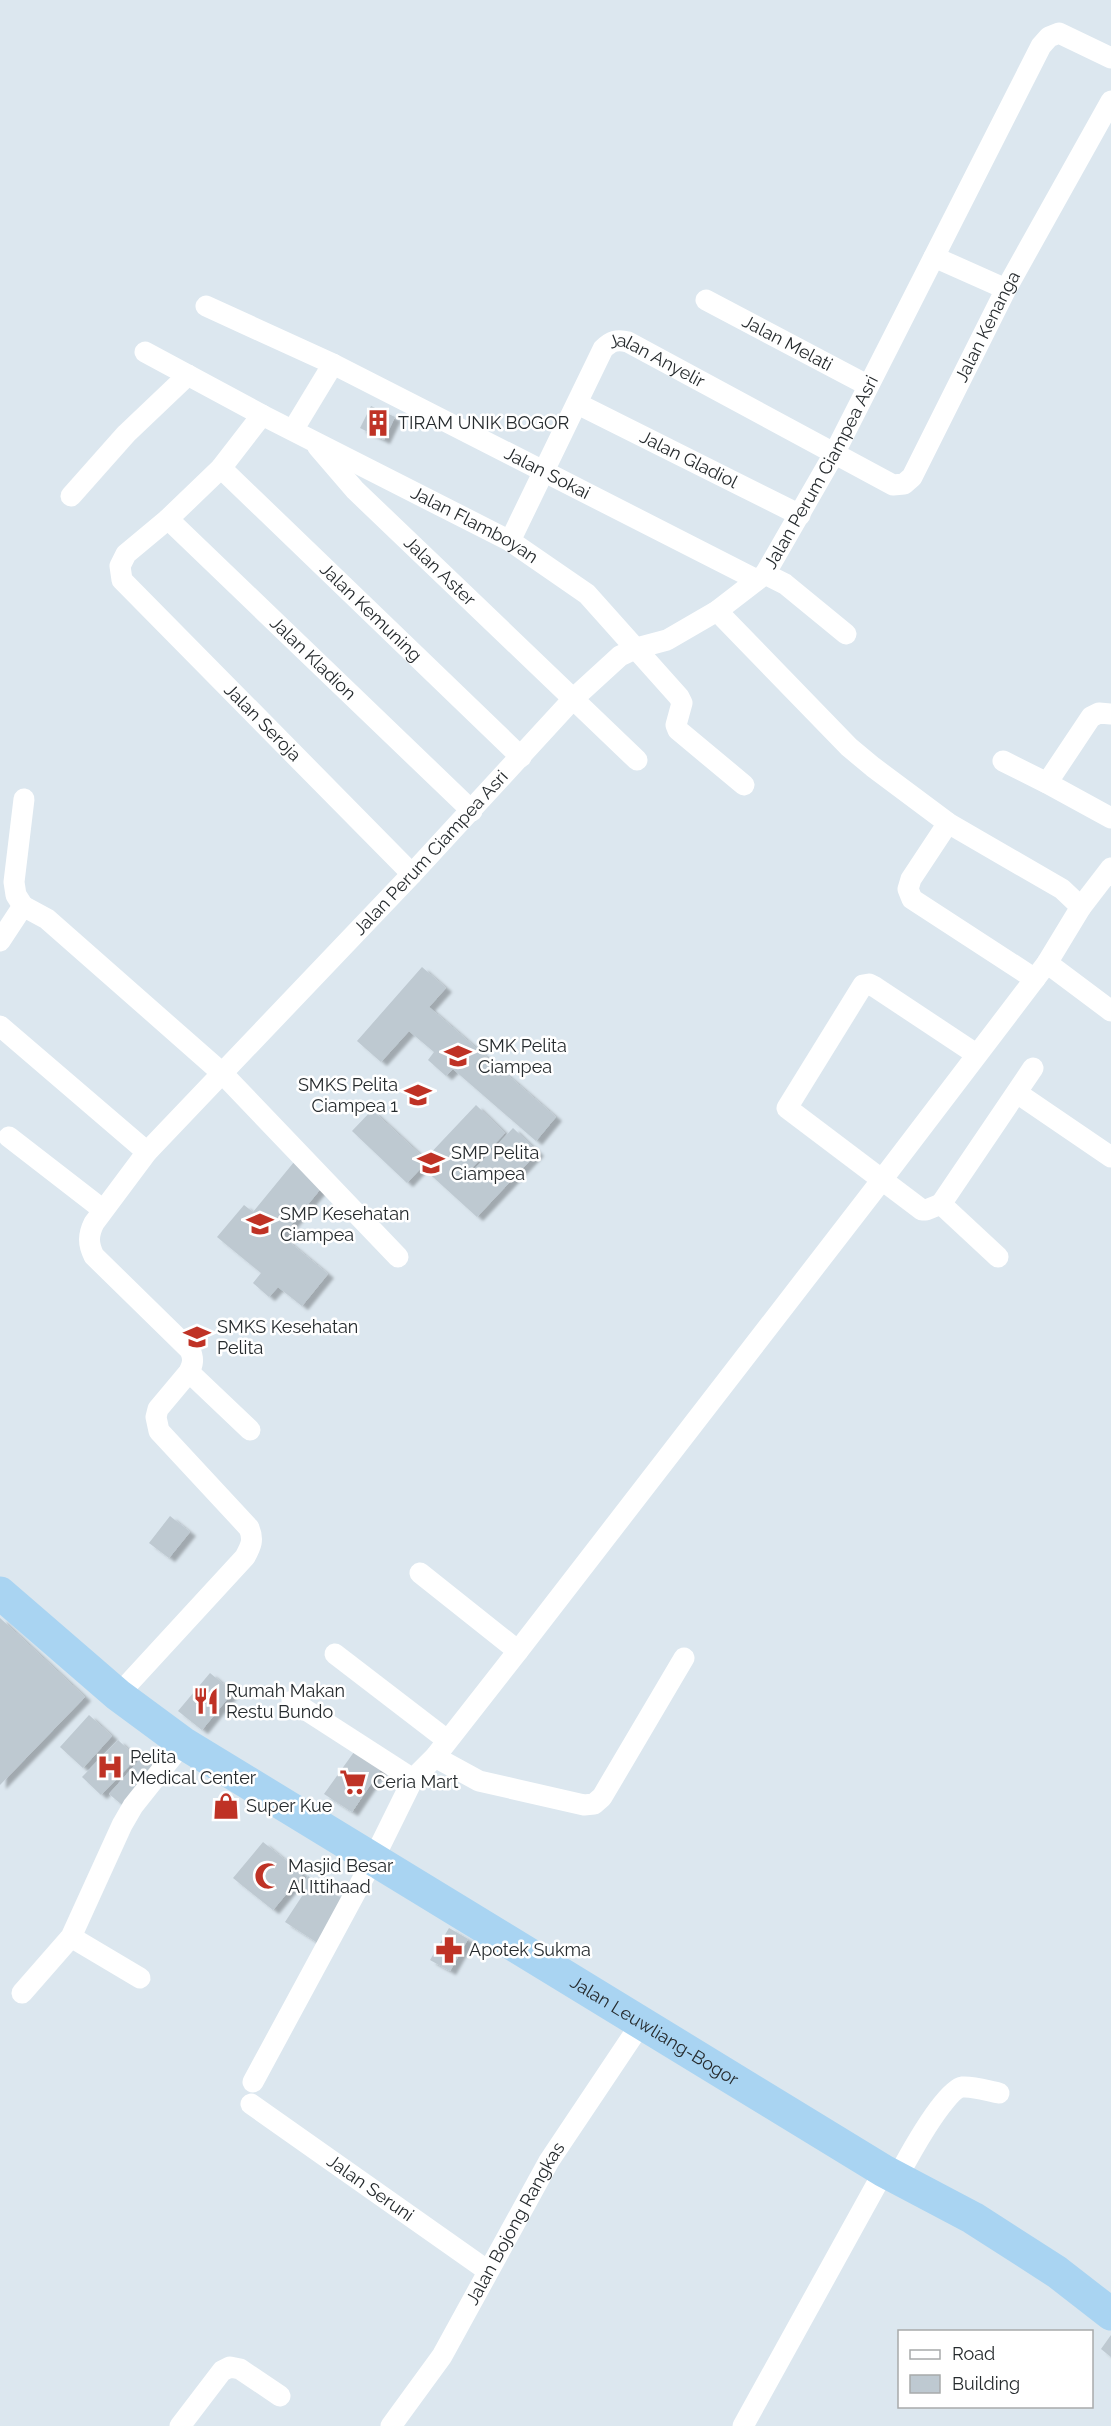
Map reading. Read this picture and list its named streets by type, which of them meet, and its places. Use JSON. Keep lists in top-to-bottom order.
{
  "streets": {
    "highway": ["Jalan Leuwliang-Bogor"],
    "street": [
      "Jalan Kenanga",
      "Jalan Melati",
      "Jalan Anyelir",
      "Jalan Gladiol",
      "Jalan Perum Ciampea Asri",
      "Jalan Sokai",
      "Jalan Flamboyan",
      "Jalan Aster",
      "Jalan Kemuning",
      "Jalan Kladion",
      "Jalan Seroja",
      "Jalan Seruni",
      "Jalan Bojong Rangkas"
    ]
  },
  "crossings": [
    ["Jalan Kenanga", "Jalan Anyelir"],
    ["Jalan Kenanga", "Jalan Perum Ciampea Asri"],
    ["Jalan Melati", "Jalan Perum Ciampea Asri"],
    ["Jalan Anyelir", "Jalan Gladiol"],
    ["Jalan Anyelir", "Jalan Perum Ciampea Asri"],
    ["Jalan Anyelir", "Jalan Sokai"],
    ["Jalan Anyelir", "Jalan Flamboyan"],
    ["Jalan Gladiol", "Jalan Perum Ciampea Asri"],
    ["Jalan Perum Ciampea Asri", "Jalan Sokai"],
    ["Jalan Perum Ciampea Asri", "Jalan Flamboyan"],
    ["Jalan Perum Ciampea Asri", "Jalan Aster"],
    ["Jalan Perum Ciampea Asri", "Jalan Kemuning"],
    ["Jalan Perum Ciampea Asri", "Jalan Kladion"],
    ["Jalan Perum Ciampea Asri", "Jalan Seroja"],
    ["Jalan Flamboyan", "Jalan Aster"],
    ["Jalan Kladion", "Jalan Seroja"],
    ["Jalan Leuwliang-Bogor", "Jalan Bojong Rangkas"],
    ["Jalan Seruni", "Jalan Bojong Rangkas"]
  ],
  "places": {
    "building": ["TIRAM UNIK BOGOR"],
    "school or university": [
      "SMK Pelita Ciampea",
      "SMKS Pelita Ciampea 1",
      "SMP Pelita Ciampea",
      "SMP Kesehatan Ciampea",
      "SMKS Kesehatan Pelita"
    ],
    "restaurant": ["Rumah Makan Restu Bundo"],
    "hospital": ["Pelita Medical Center"],
    "supermarket": ["Ceria Mart"],
    "shop": ["Super Kue"],
    "mosque": ["Masjid Besar Al Ittihaad"],
    "pharmacy": ["Apotek Sukma"]
  },
  "legend": ["Road", "Building"]
}
